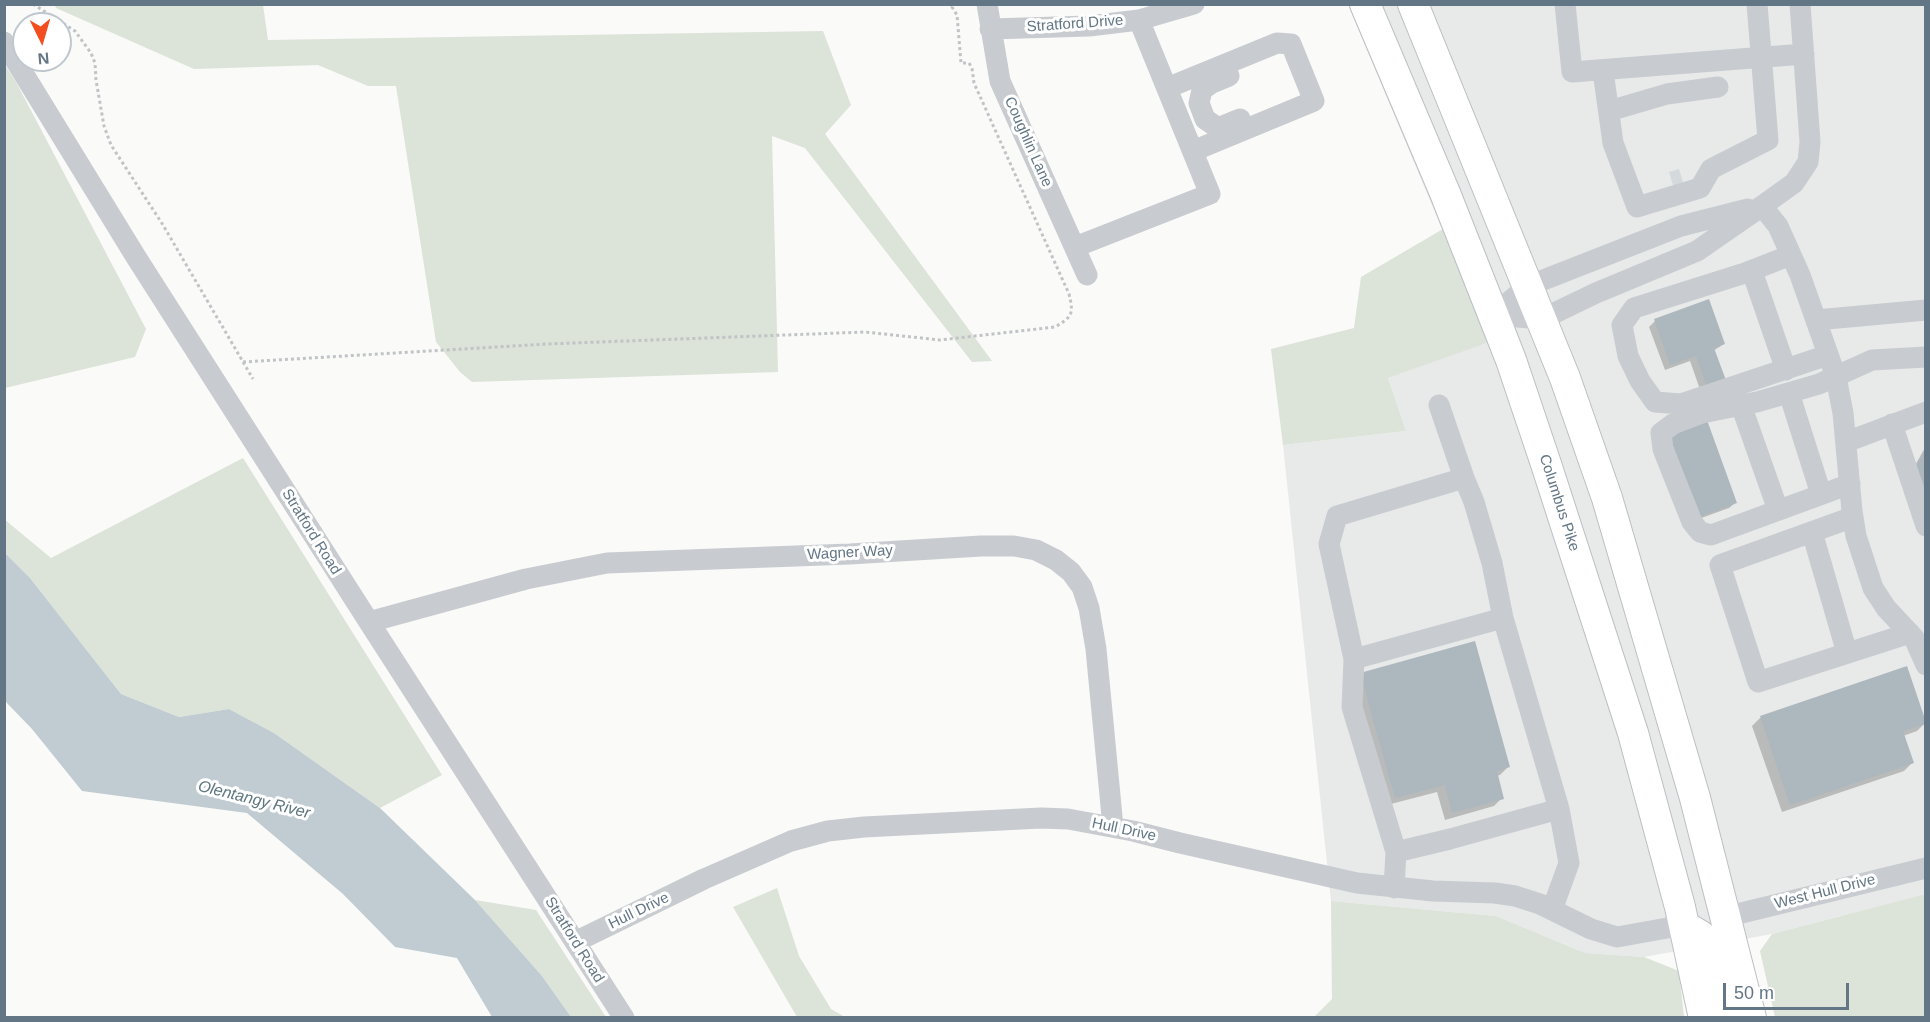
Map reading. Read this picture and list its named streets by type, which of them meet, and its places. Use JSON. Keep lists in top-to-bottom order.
{
  "streets": {
    "highway": ["Columbus Pike"],
    "street": [
      "Stratford Drive",
      "Coughlin Lane",
      "Stratford Road",
      "Wagner Way",
      "Hull Drive",
      "West Hull Drive"
    ]
  },
  "crossings": [
    ["Stratford Drive", "Coughlin Lane"],
    ["Columbus Pike", "Hull Drive"],
    ["Stratford Road", "Wagner Way"],
    ["Stratford Road", "Hull Drive"],
    ["Wagner Way", "Hull Drive"]
  ],
  "water": ["Olentangy River"],
  "scale_bar": "50 m",
  "north": "bottom"
}
